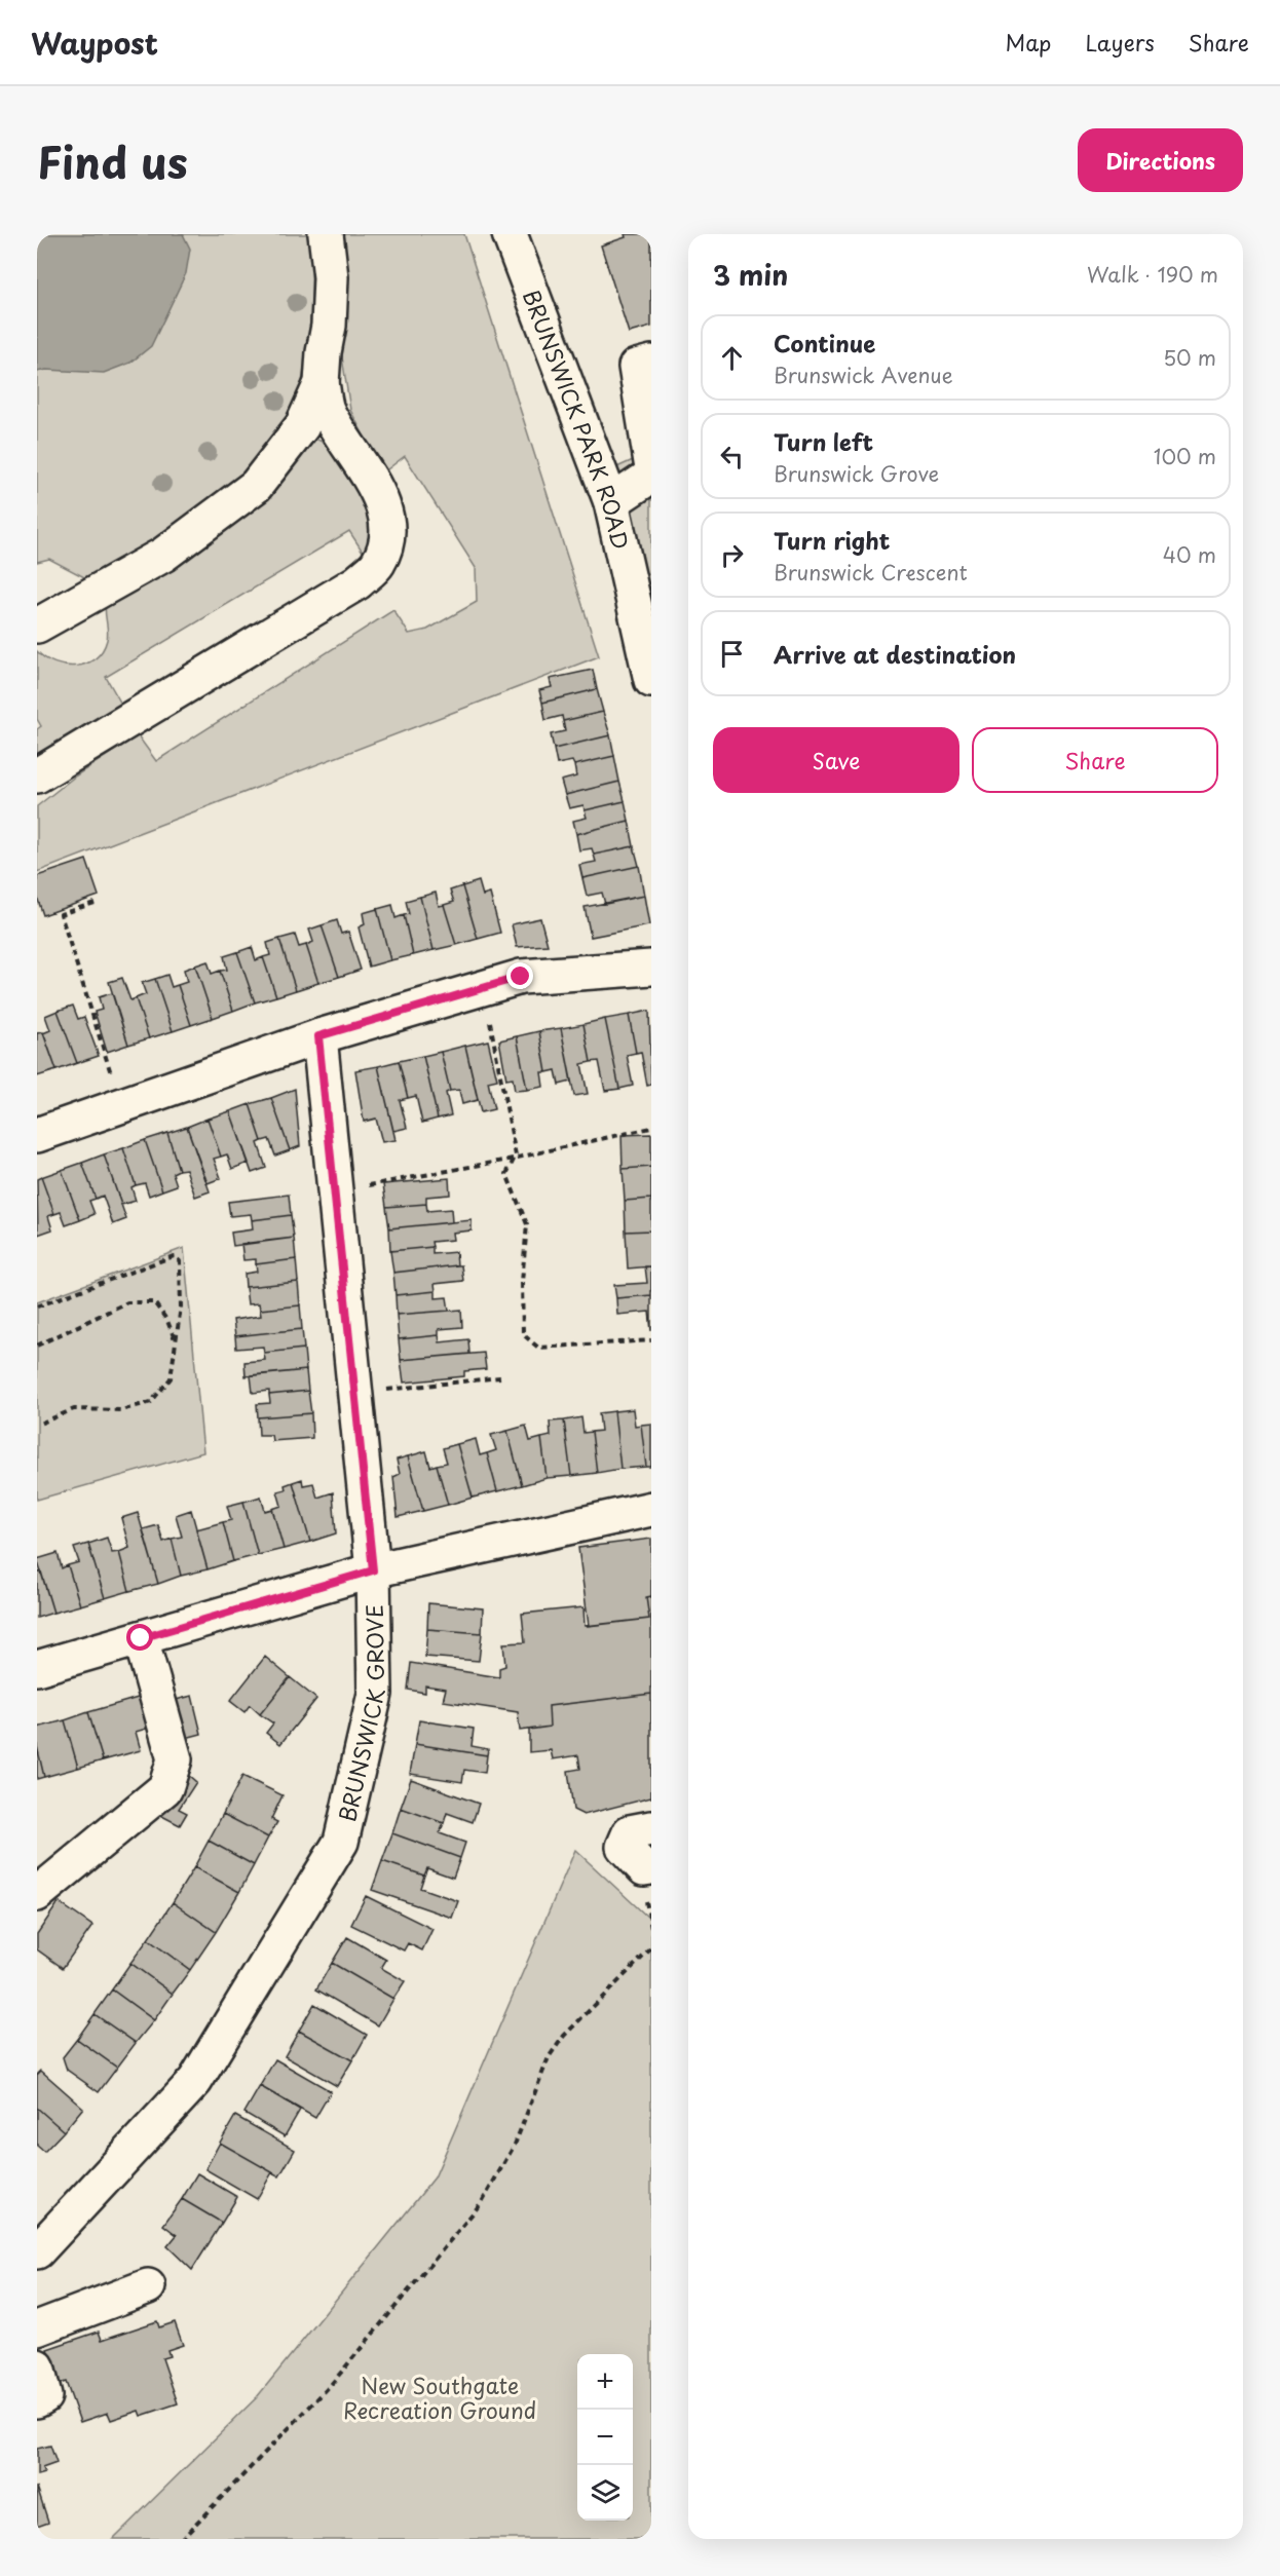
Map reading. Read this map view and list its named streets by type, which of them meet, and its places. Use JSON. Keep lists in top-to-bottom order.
{
  "streets": {
    "street": ["BRUNSWICK PARK ROAD", "BRUNSWICK GROVE"]
  },
  "parks": ["New Southgate Recreation Ground"],
  "page": {
    "header": "Waypost",
    "nav": ["Map", "Layers", "Share"],
    "title": "Find us",
    "buttons": [
      "Directions",
      ["Save", "Share"]
    ],
    "heading": ["3 min", "Walk · 190 m"],
    "list": [
      ["Continue", "Brunswick Avenue", "50 m"],
      ["Turn left", "Brunswick Grove", "100 m"],
      ["Turn right", "Brunswick Crescent", "40 m"],
      "Arrive at destination"
    ],
    "map_buttons": ["+", "−"]
  }
}
